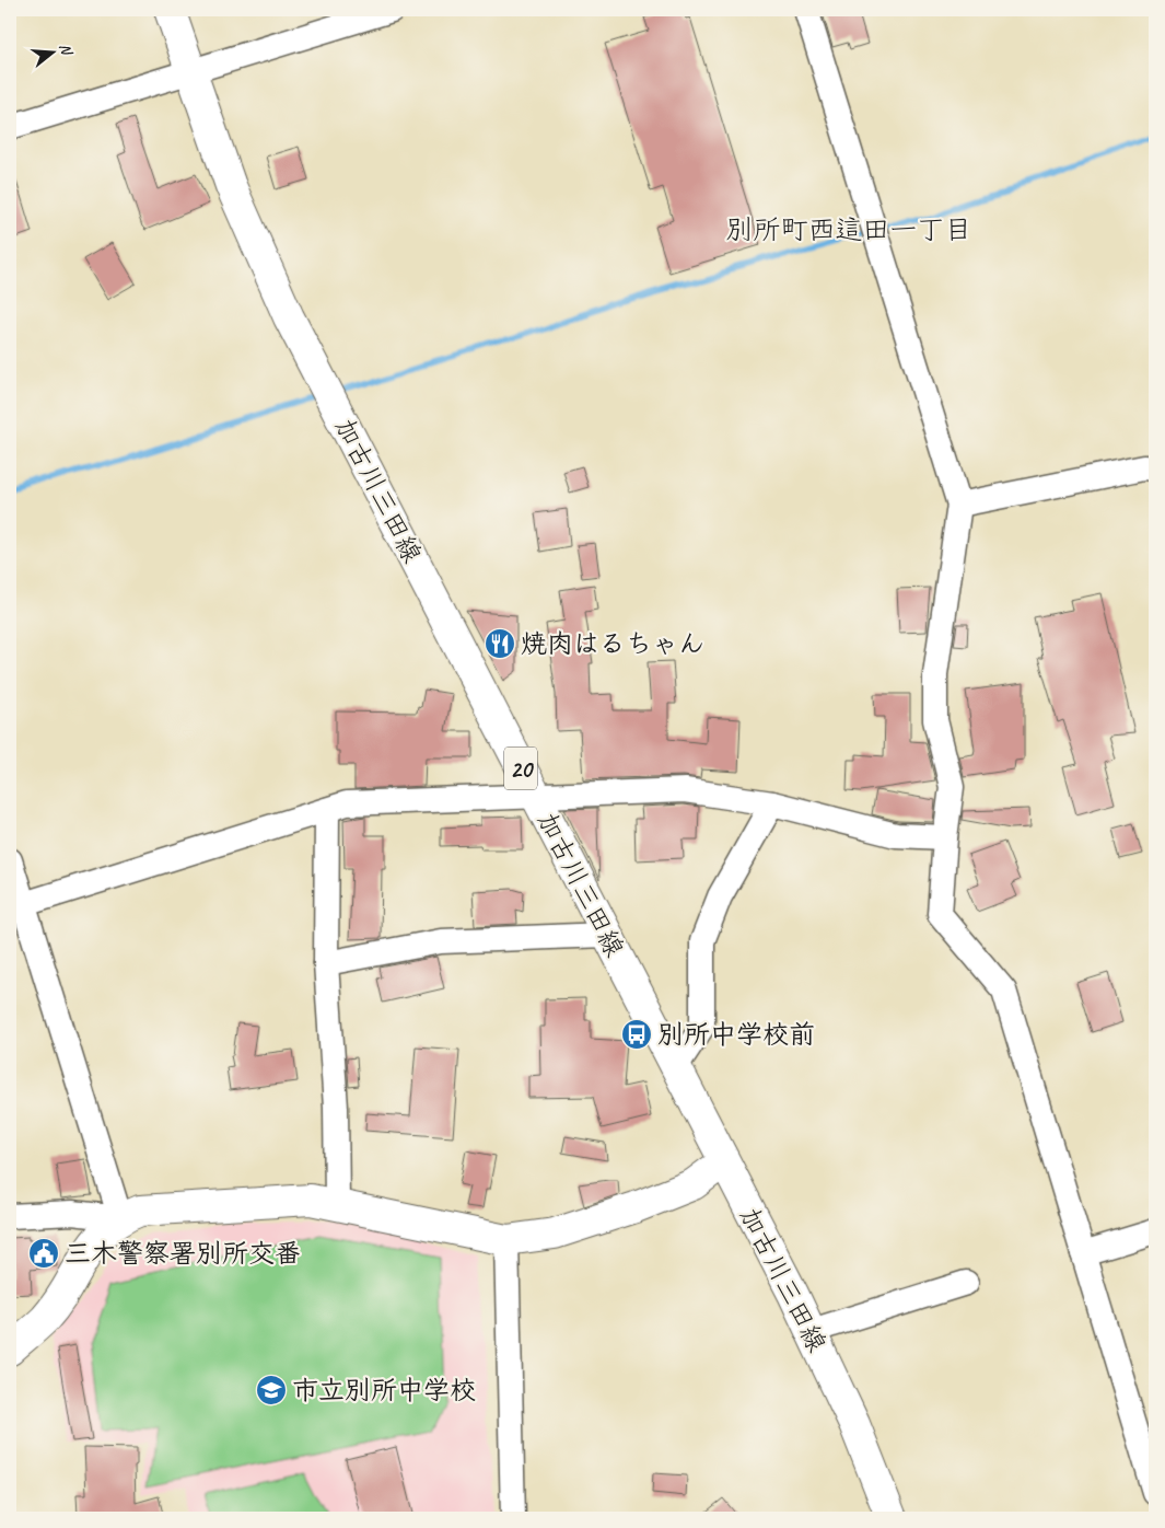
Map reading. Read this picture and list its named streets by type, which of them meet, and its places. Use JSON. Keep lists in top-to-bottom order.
{
  "streets": {
    "main road": ["加古川三田線", "20"]
  },
  "districts": ["別所町西這田一丁目"],
  "places": {
    "restaurant": ["焼肉はるちゃん"],
    "bus stop": ["別所中学校前"],
    "public building": ["三木警察署別所交番"],
    "school or university": ["市立別所中学校"]
  },
  "north": "right"
}
